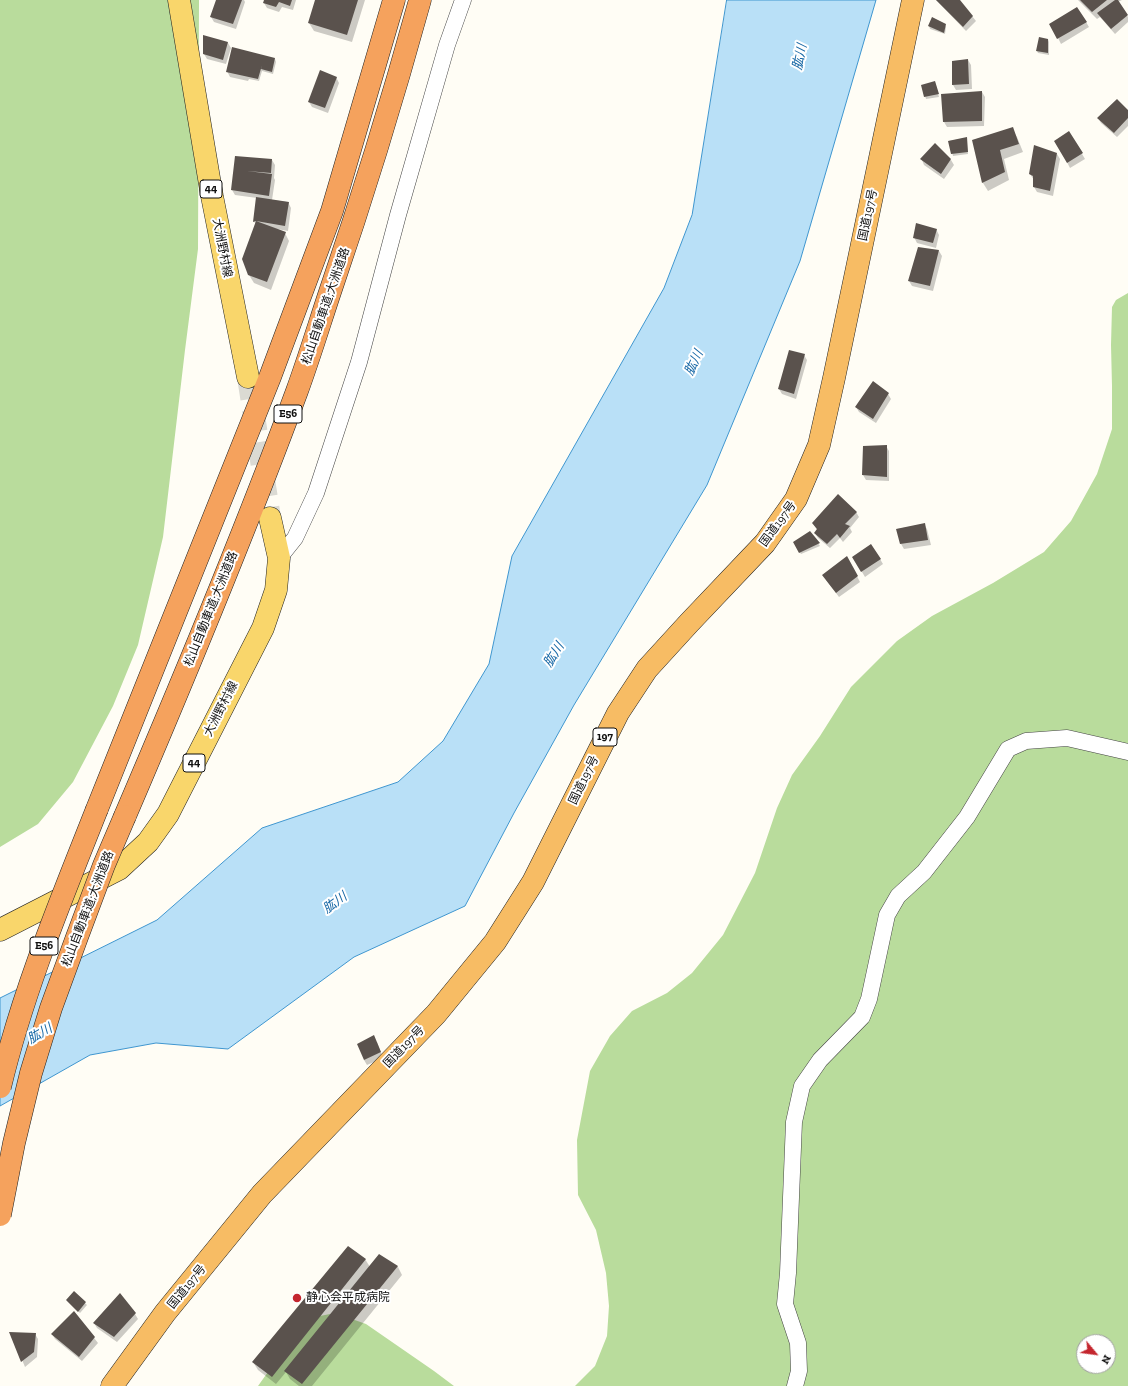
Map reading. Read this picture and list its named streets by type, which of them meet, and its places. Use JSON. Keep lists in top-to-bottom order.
{
  "streets": {
    "highway": [
      "国道197号",
      "松山自動車道;大洲道路",
      "E56",
      "197"
    ],
    "main road": ["44", "大洲野村線"]
  },
  "water": ["肱川"],
  "places": ["静心会平成病院"],
  "north": "bottom right"
}
